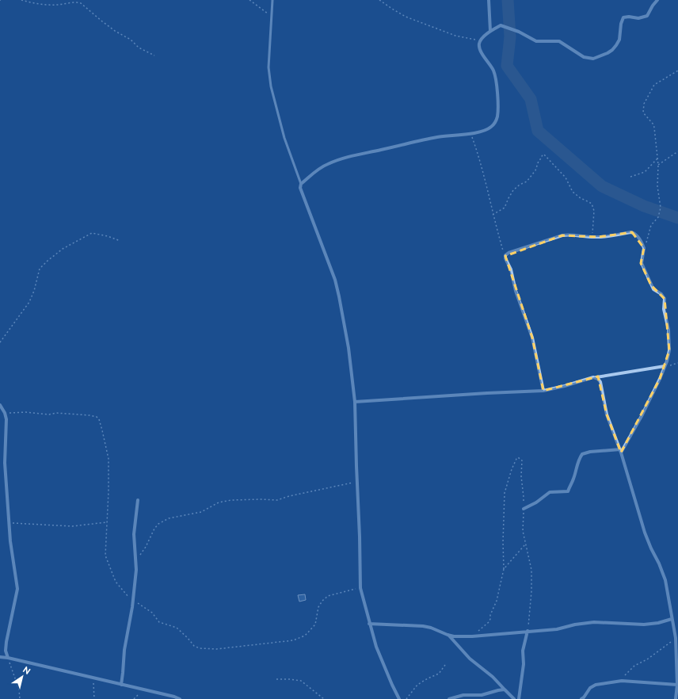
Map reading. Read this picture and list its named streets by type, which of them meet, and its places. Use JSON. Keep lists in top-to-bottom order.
{
  "north": "top right"
}
